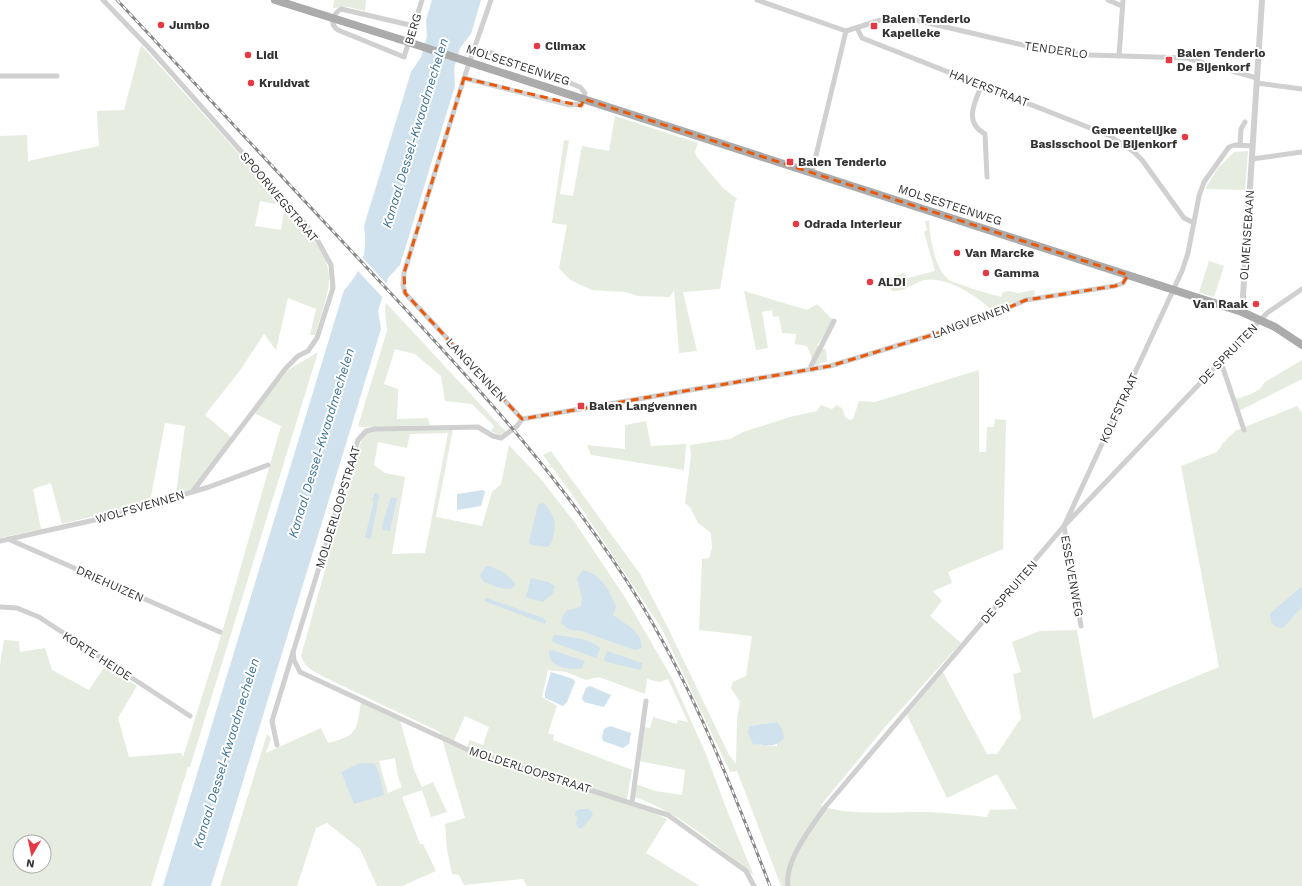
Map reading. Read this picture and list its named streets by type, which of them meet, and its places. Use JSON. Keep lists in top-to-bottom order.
{
  "streets": {
    "main road": ["MOLSESTEENWEG"],
    "street": [
      "BERG",
      "TENDERLO",
      "HAVERSTRAAT",
      "SPOORWEGSTRAAT",
      "OLMENSEBAAN",
      "LANGVENNEN",
      "DE SPRUITEN",
      "KOLFSTRAAT",
      "WOLFSVENNEN",
      "MOLDERLOOPSTRAAT",
      "ESSEVENWEG",
      "DRIEHUIZEN",
      "KORTE HEIDE"
    ]
  },
  "crossings": [
    ["BERG", "MOLSESTEENWEG"],
    ["TENDERLO", "HAVERSTRAAT"],
    ["TENDERLO", "OLMENSEBAAN"],
    ["MOLSESTEENWEG", "OLMENSEBAAN"],
    ["MOLSESTEENWEG", "LANGVENNEN"],
    ["MOLSESTEENWEG", "DE SPRUITEN"],
    ["MOLSESTEENWEG", "KOLFSTRAAT"],
    ["HAVERSTRAAT", "KOLFSTRAAT"],
    ["SPOORWEGSTRAAT", "WOLFSVENNEN"],
    ["LANGVENNEN", "MOLDERLOOPSTRAAT"],
    ["DE SPRUITEN", "KOLFSTRAAT"],
    ["DE SPRUITEN", "ESSEVENWEG"],
    ["KOLFSTRAAT", "ESSEVENWEG"],
    ["WOLFSVENNEN", "DRIEHUIZEN"]
  ],
  "water": ["Kanaal Dessel-Kwaadmechelen"],
  "places": {
    "other": [
      "Jumbo",
      "Climax",
      "Lidl",
      "Kruidvat",
      "Gemeentelijke Basisschool De Bijenkorf",
      "Odrada Interieur",
      "Van Marcke",
      "Gamma",
      "ALDI",
      "Van Raak"
    ],
    "transit": [
      "Balen Tenderlo Kapelleke",
      "Balen Tenderlo De Bijenkorf",
      "Balen Tenderlo",
      "Balen Langvennen"
    ]
  },
  "north": "bottom"
}
